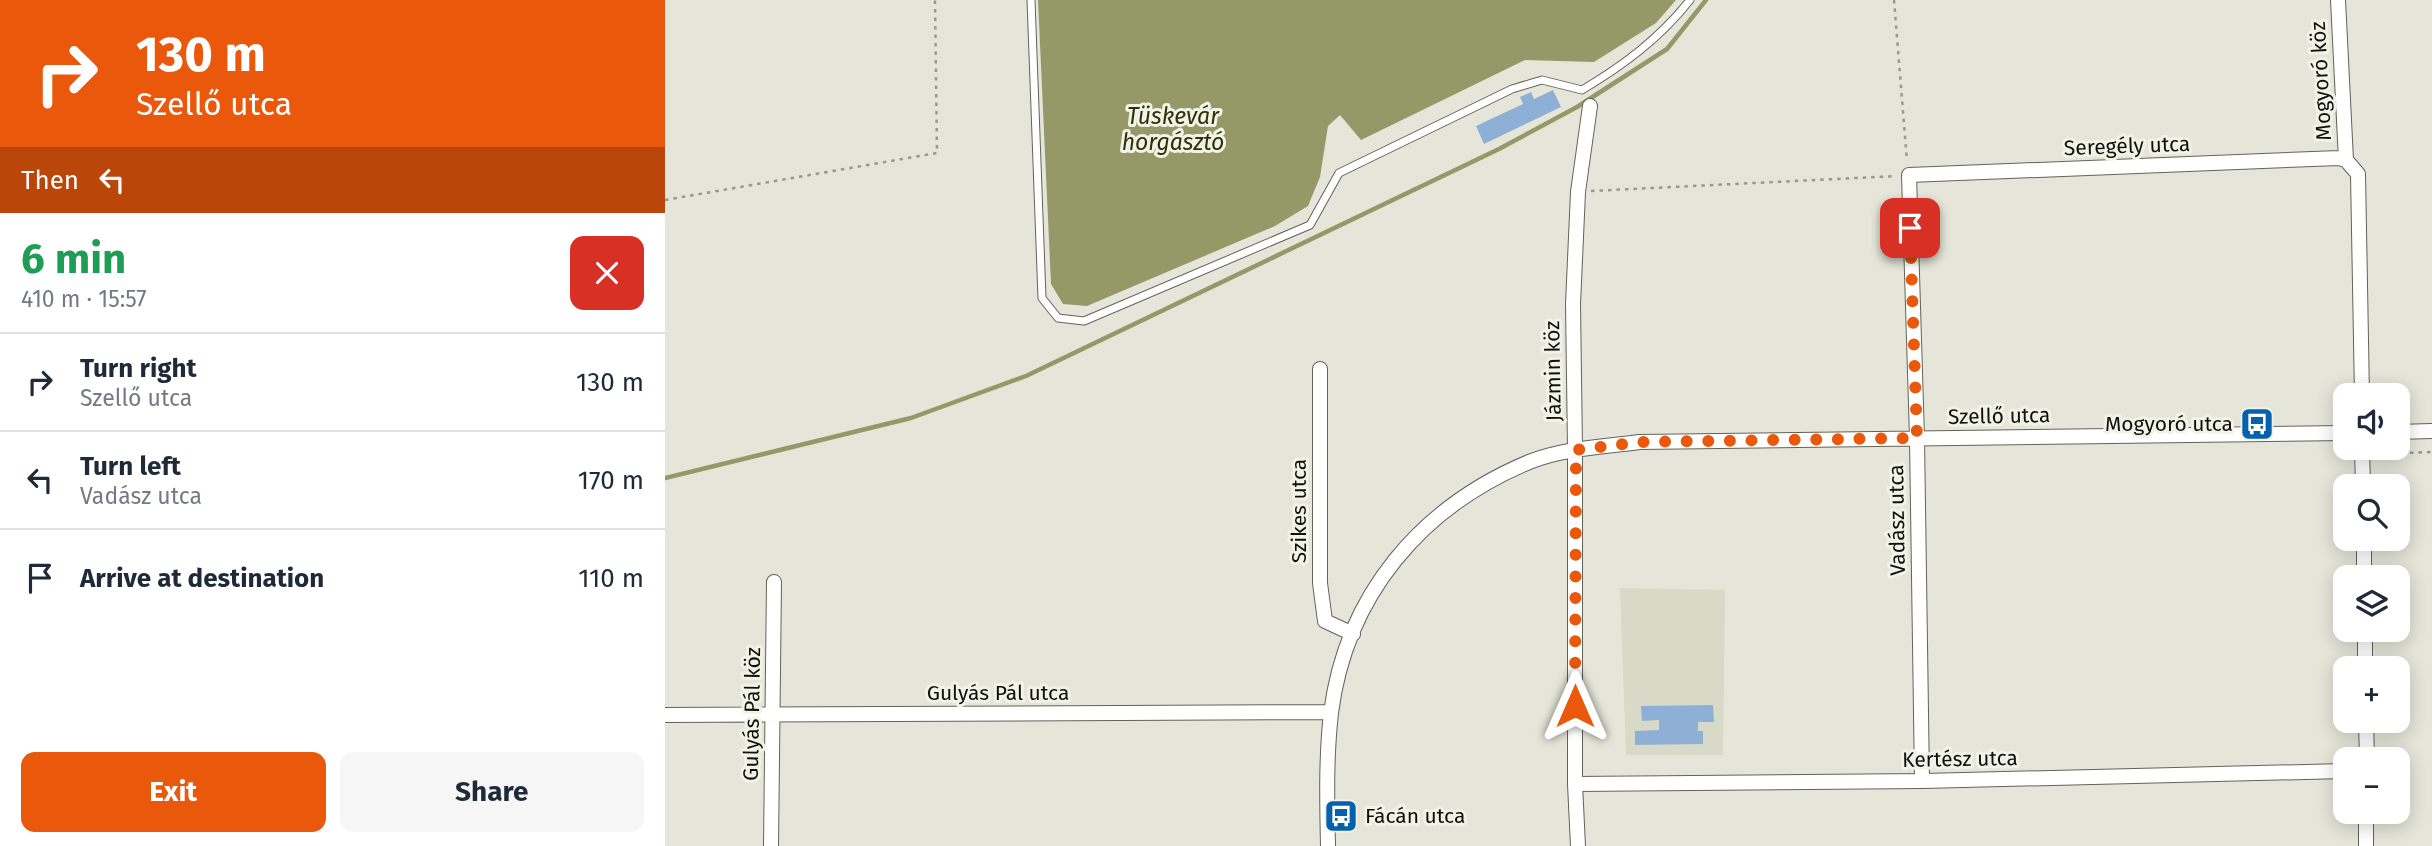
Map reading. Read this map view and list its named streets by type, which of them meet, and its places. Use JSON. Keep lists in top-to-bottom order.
{
  "streets": {
    "street": [
      "Mogyoró köz",
      "Seregély utca",
      "Jázmin köz",
      "Szellő utca",
      "Szikes utca",
      "Vadász utca",
      "Gulyás Pál utca",
      "Gulyás Pál köz",
      "Kertész utca"
    ]
  },
  "crossings": [
    ["Mogyoró köz", "Seregély utca"],
    ["Seregély utca", "Vadász utca"],
    ["Jázmin köz", "Szellő utca"],
    ["Jázmin köz", "Kertész utca"],
    ["Szellő utca", "Szikes utca"],
    ["Szellő utca", "Vadász utca"],
    ["Szellő utca", "Gulyás Pál utca"],
    ["Vadász utca", "Kertész utca"],
    ["Gulyás Pál utca", "Gulyás Pál köz"]
  ],
  "water": ["Tüskevár horgásztó"],
  "places": {
    "bus stop": ["Mogyoró utca", "Fácán utca"]
  },
  "page": {
    "turn": ["130 m", "Szellő utca"],
    "then": "Then",
    "heading": ["6 min", "410 m · 15:57"],
    "list": [
      {
        "name": "Turn right",
        "note": "Szellő utca",
        "value": "130 m"
      },
      {
        "name": "Turn left",
        "note": "Vadász utca",
        "value": "170 m"
      },
      {
        "name": "Arrive at destination",
        "value": "110 m"
      }
    ],
    "map_buttons": ["+", "−"],
    "buttons": ["Exit", "Share"]
  }
}
